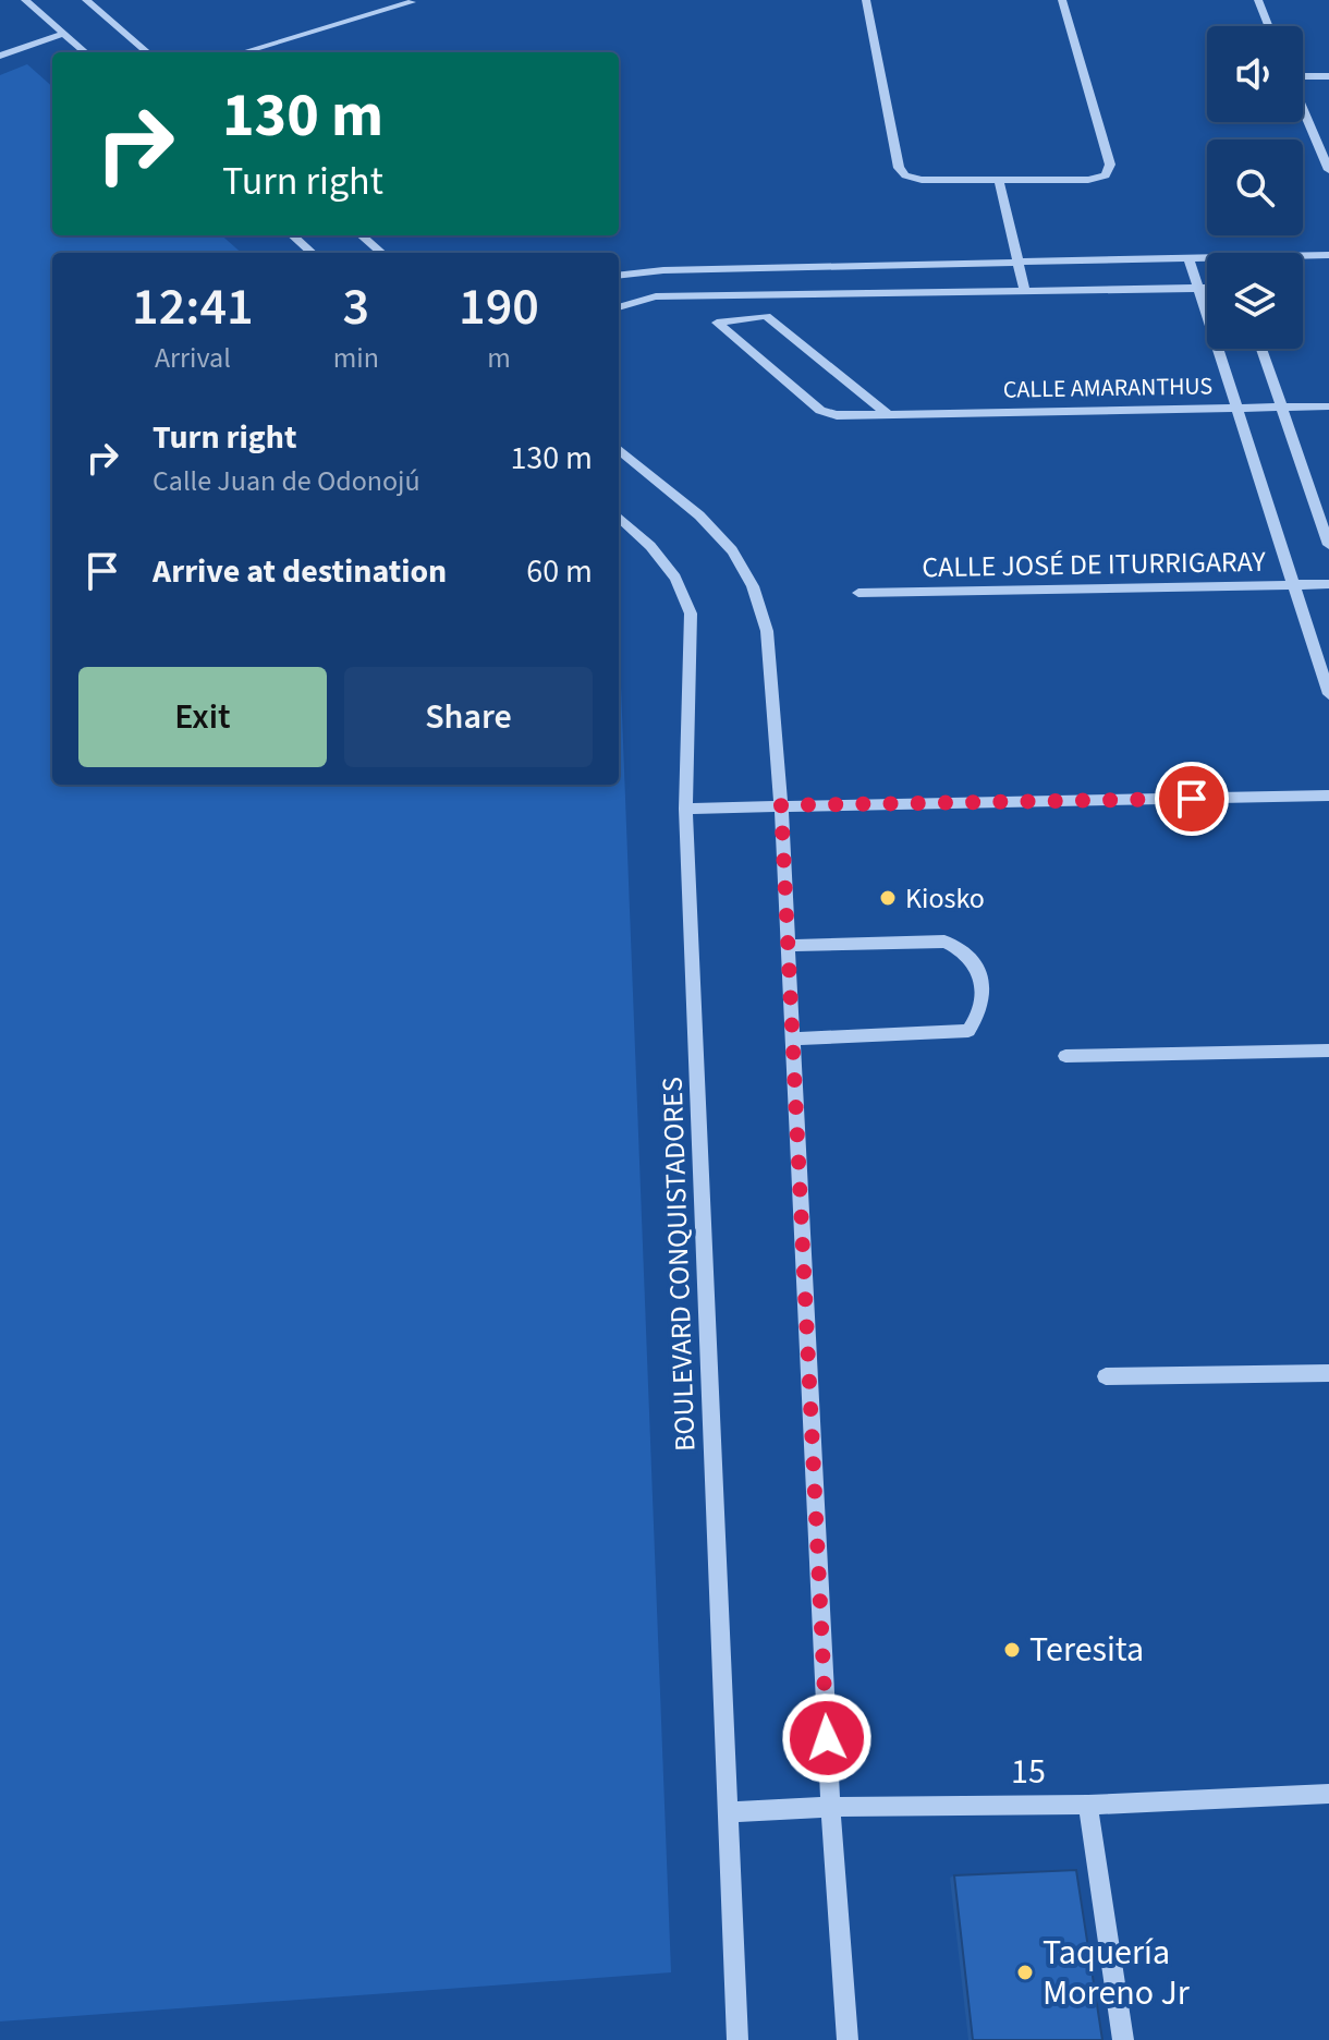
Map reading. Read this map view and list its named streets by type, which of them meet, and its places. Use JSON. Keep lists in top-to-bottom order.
{
  "streets": {
    "street": [
      "CALLE AMARANTHUS",
      "CALLE JOSÉ DE ITURRIGARAY",
      "BOULEVARD CONQUISTADORES",
      "15"
    ]
  },
  "crossings": [
    ["BOULEVARD CONQUISTADORES", "15"]
  ],
  "places": ["Kiosko", "Teresita", "Taquería Moreno Jr"],
  "page": {
    "turn": ["130 m", "Turn right"],
    "eta": [
      "12:41",
      "Arrival",
      "3",
      "min",
      "190",
      "m"
    ],
    "list": [
      {
        "name": "Turn right",
        "note": "Calle Juan de Odonojú",
        "value": "130 m"
      },
      {
        "name": "Arrive at destination",
        "value": "60 m"
      }
    ],
    "buttons": ["Exit", "Share"]
  }
}
